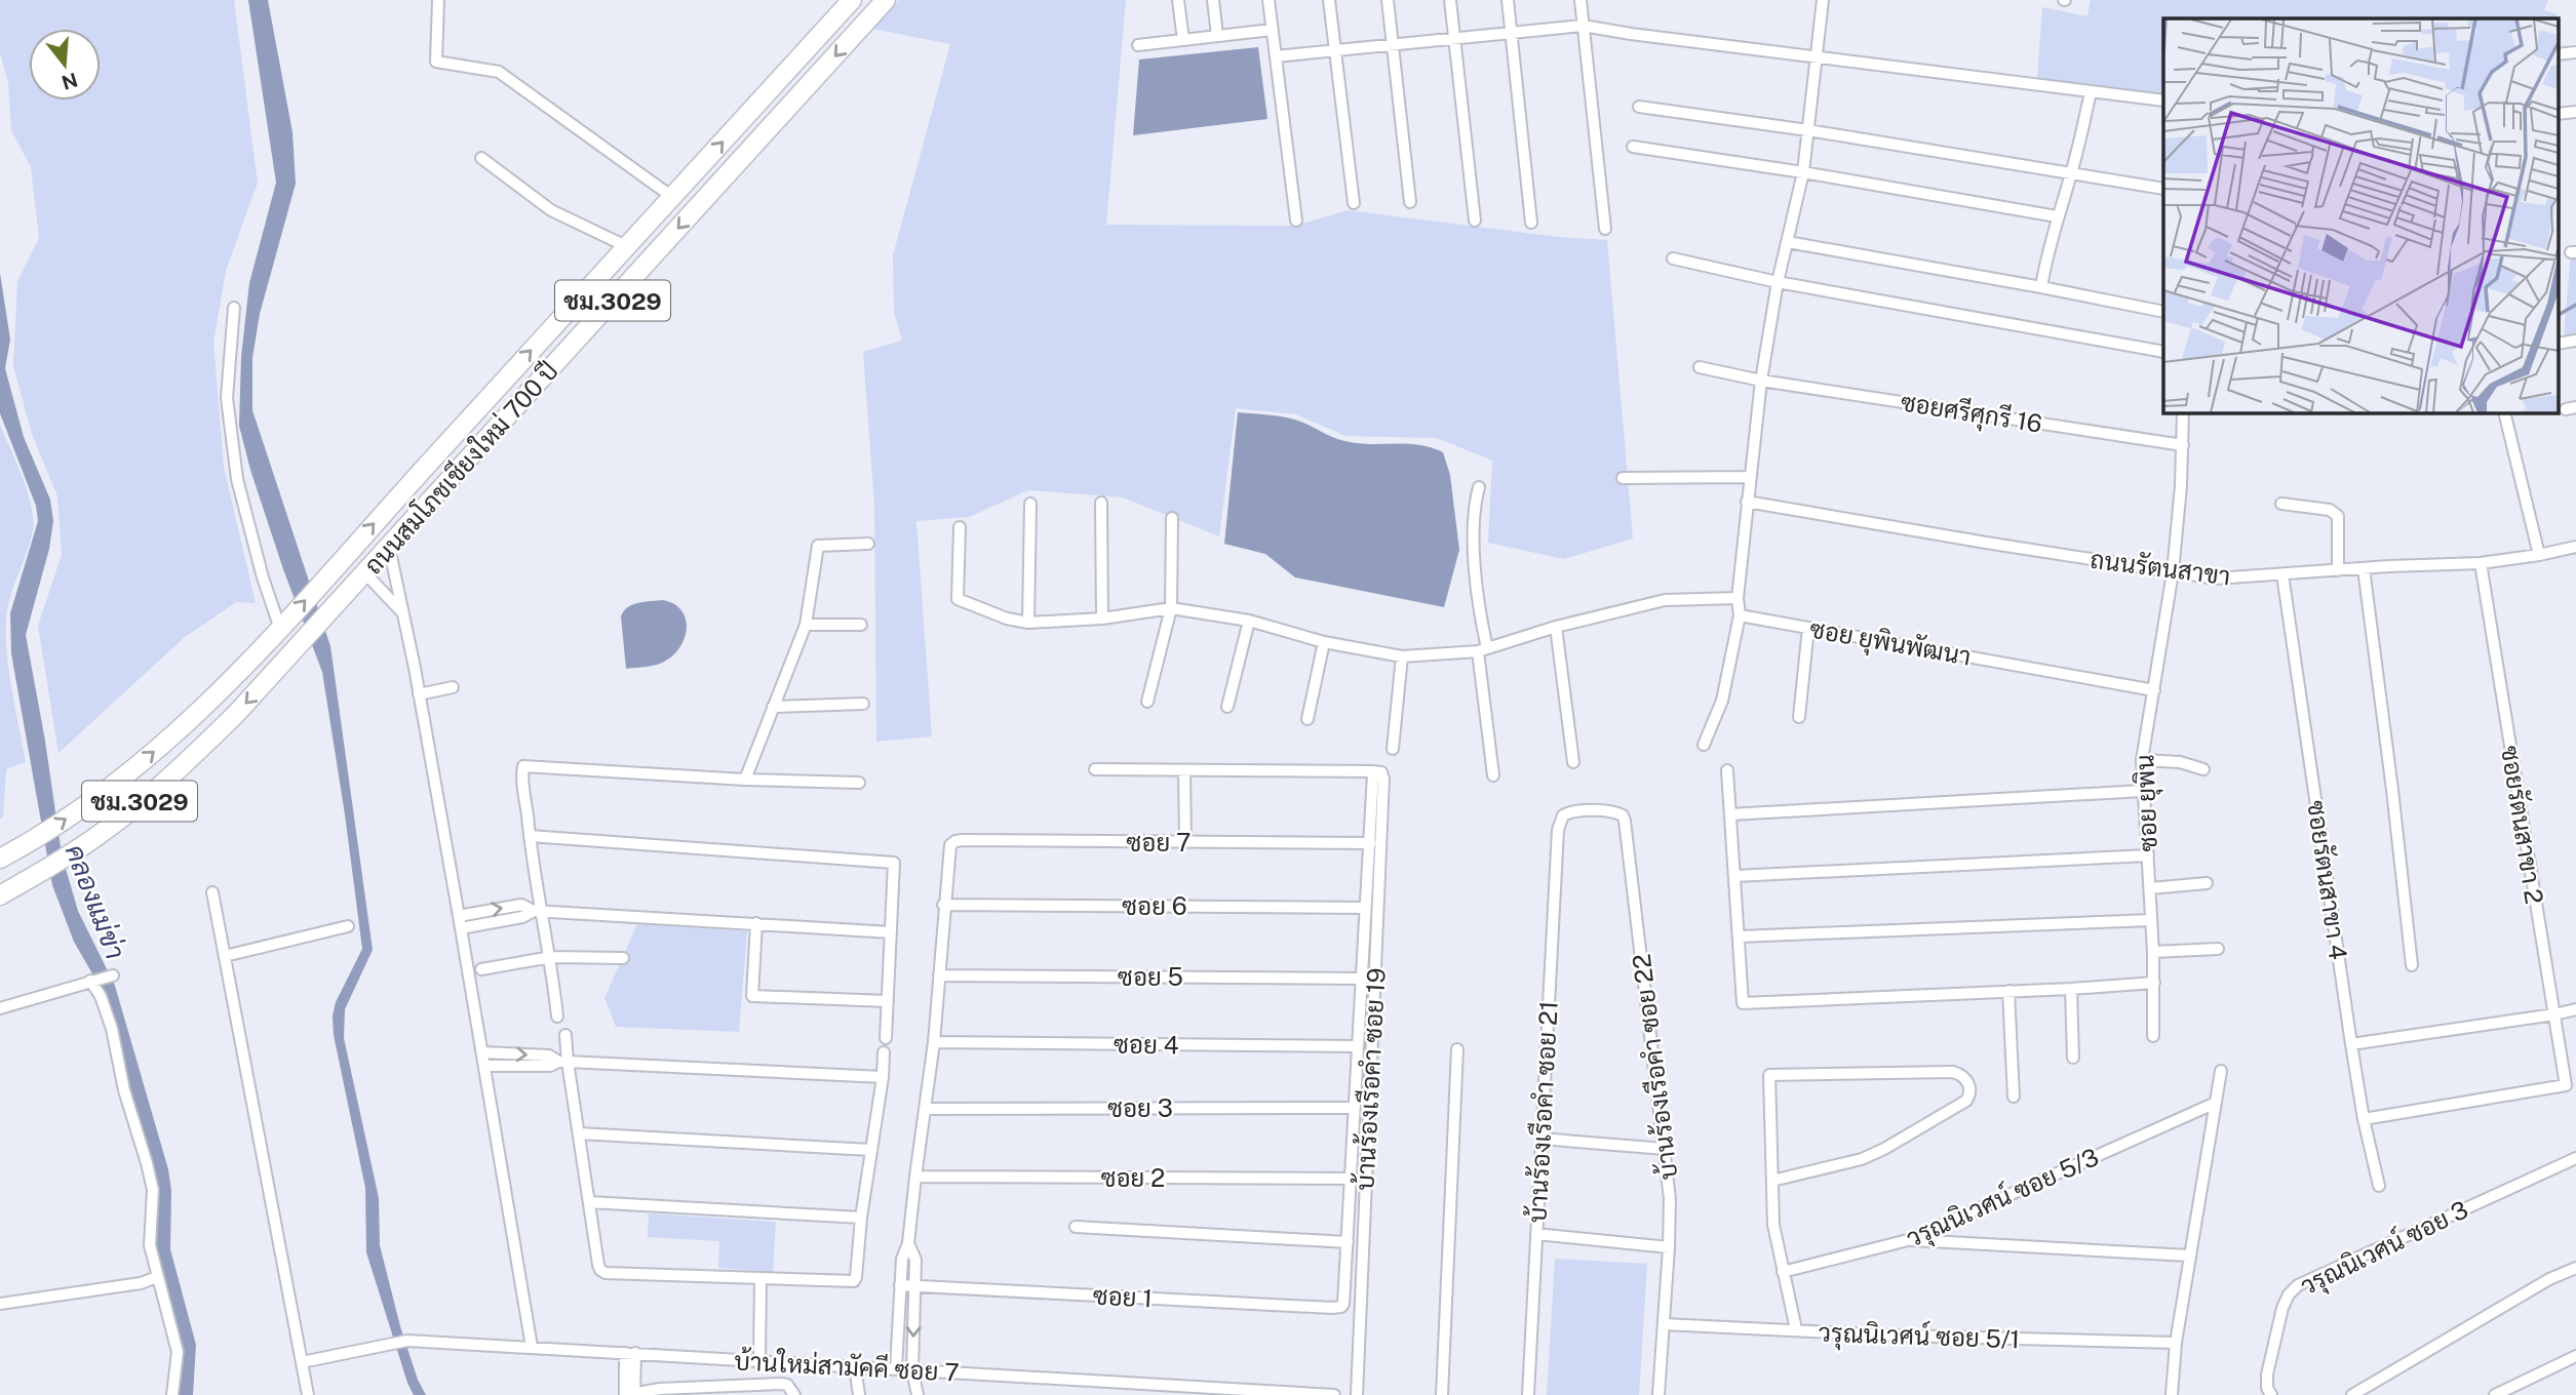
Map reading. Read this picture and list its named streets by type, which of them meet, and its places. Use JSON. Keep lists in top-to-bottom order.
{
  "streets": {
    "main road": ["ชม.3029", "ถนนสมโภชเชียงใหม่ 700 ปี"],
    "street": [
      "ซอยศรีศุกรี 16",
      "ถนนรัตนสาขา",
      "ซอย ยุพินพัฒนา",
      "ซอย ยุพิน",
      "ซอยรัตนสาขา 2",
      "ซอย 7",
      "ซอยรัตนสาขา 4",
      "ซอย 6",
      "ซอย 5",
      "ซอย 4",
      "บ้านร้องเรือคำ ซอย 22",
      "บ้านร้องเรือคำ ซอย 19",
      "ซอย 3",
      "บ้านร้องเรือคำ ซอย 21",
      "ซอย 2",
      "วรุณนิเวศน์ ซอย 5/3",
      "วรุณนิเวศน์ ซอย 3",
      "ซอย 1",
      "วรุณนิเวศน์ ซอย 5/1",
      "บ้านใหม่สามัคคี ซอย 7"
    ]
  },
  "crossings": [
    ["ซอยศรีศุกรี 16", "ซอย ยุพิน"],
    ["ถนนรัตนสาขา", "ซอย ยุพิน"],
    ["ถนนรัตนสาขา", "ซอยรัตนสาขา 2"],
    ["ถนนรัตนสาขา", "ซอยรัตนสาขา 4"],
    ["ซอย ยุพินพัฒนา", "ซอย ยุพิน"],
    ["ซอยรัตนสาขา 2", "ซอยรัตนสาขา 4"],
    ["ซอย 7", "ซอย 6"],
    ["บ้านร้องเรือคำ ซอย 22", "บ้านร้องเรือคำ ซอย 21"],
    ["บ้านร้องเรือคำ ซอย 22", "วรุณนิเวศน์ ซอย 5/1"]
  ],
  "water": ["คลองแม่ข่า"],
  "north": "bottom"
}
